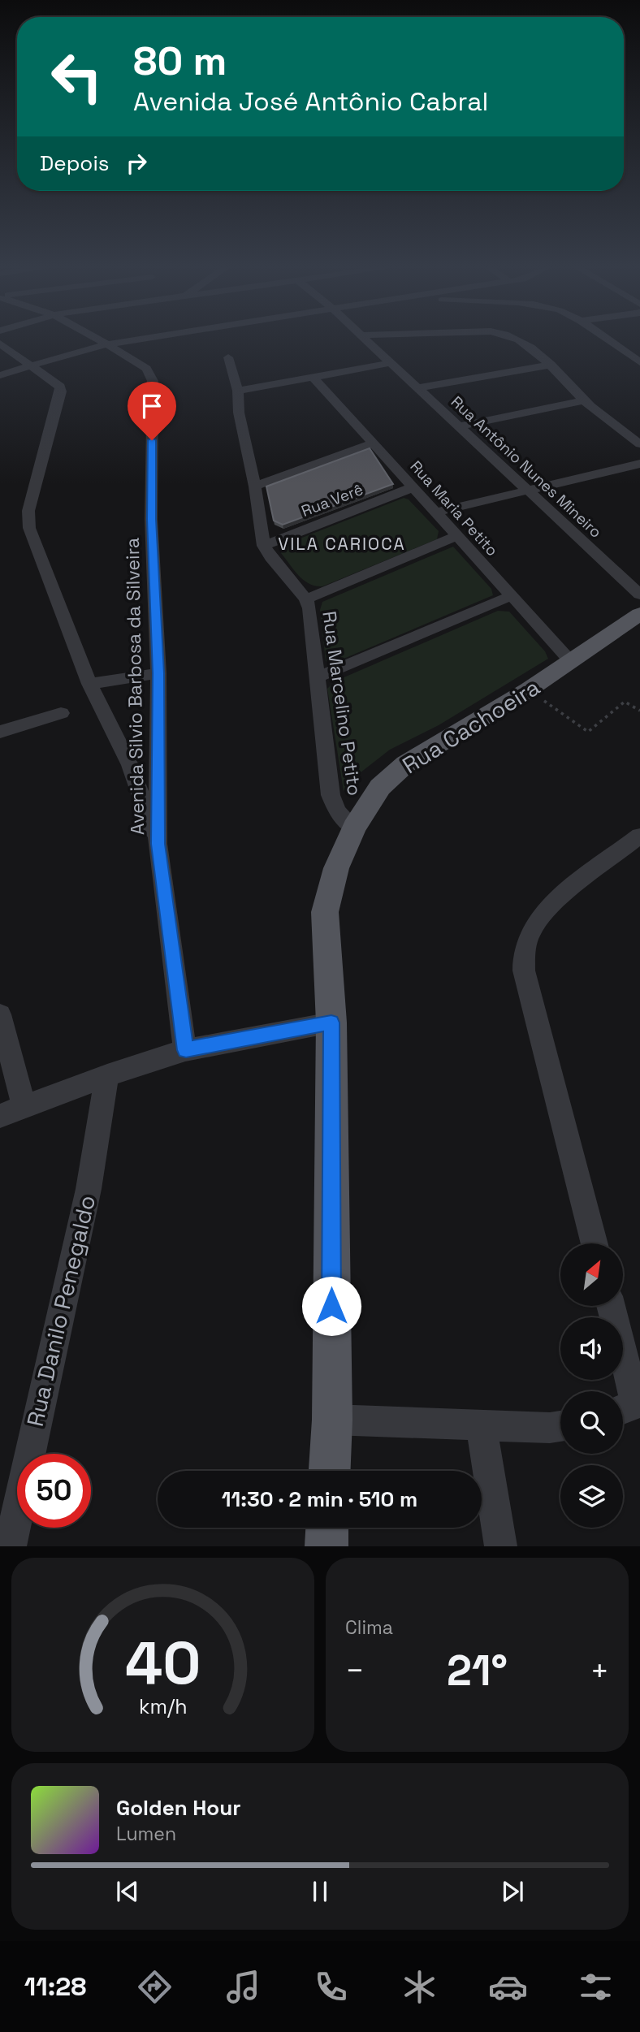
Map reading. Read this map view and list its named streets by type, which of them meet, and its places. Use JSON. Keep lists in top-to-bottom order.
{
  "streets": {
    "main road": ["Rua Cachoeira"],
    "street": [
      "Rua Antônio Nunes Mineiro",
      "Rua Verê",
      "Rua Maria Petito",
      "Avenida Silvio Barbosa da Silveira",
      "Rua Marcelino Petito",
      "Rua Danilo Penegaldo"
    ]
  },
  "crossings": [
    ["Rua Verê", "Rua Maria Petito"],
    ["Rua Verê", "Rua Marcelino Petito"],
    ["Rua Maria Petito", "Rua Cachoeira"],
    ["Rua Marcelino Petito", "Rua Cachoeira"]
  ],
  "districts": ["VILA CARIOCA"],
  "north": "top right",
  "page": {
    "turn": ["80 m", "Avenida José Antônio Cabral"],
    "then": "Depois",
    "limit": "50",
    "trip": "11:30 · 2 min · 510 m",
    "tile": "Clima",
    "heat": ["−", "21°", "+"],
    "song": ["Golden Hour", "Lumen"],
    "tabs": "11:28",
    "gauge": ["40", "km/h"]
  }
}
